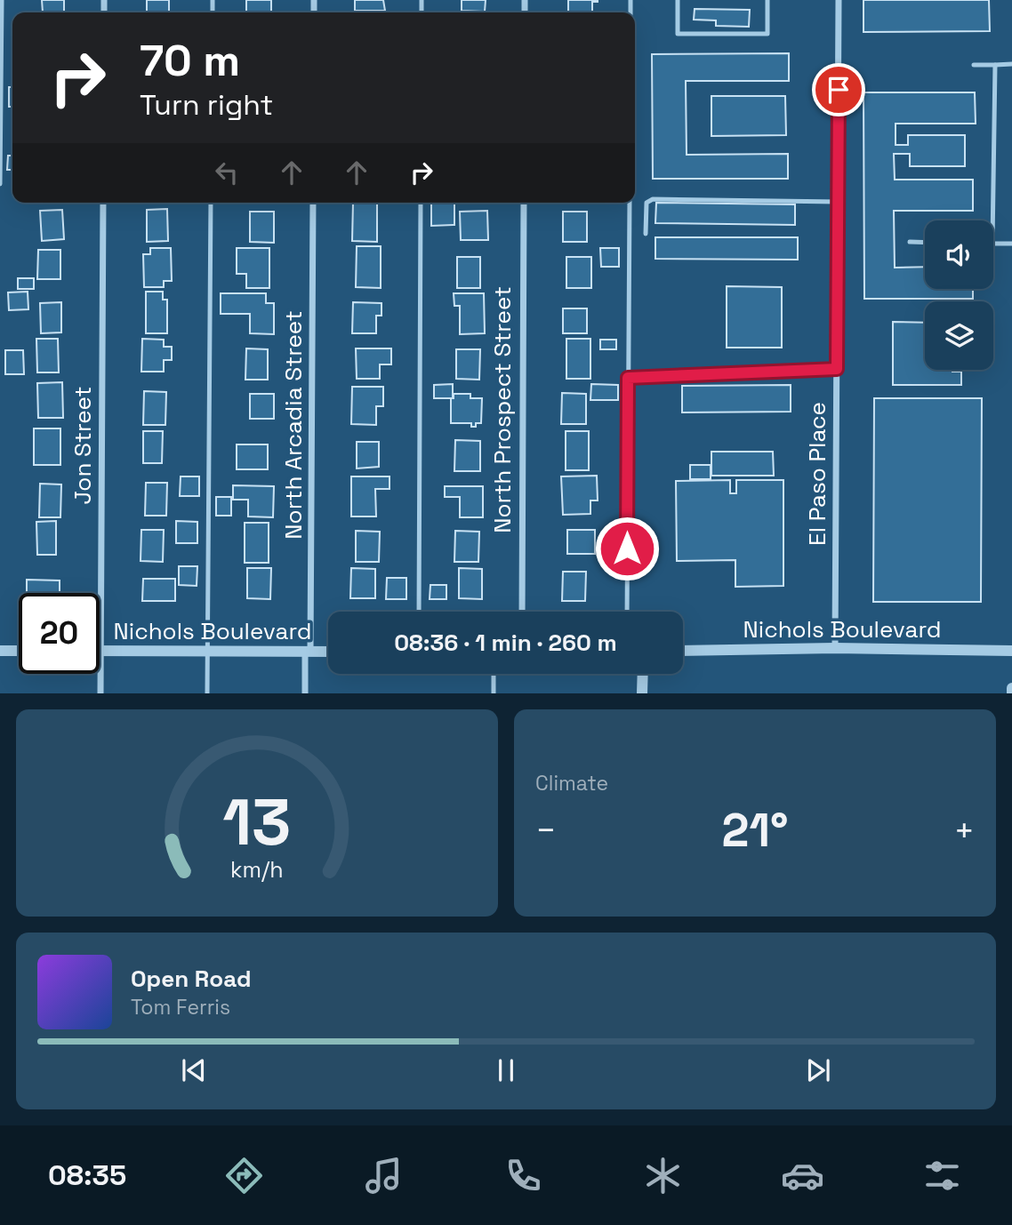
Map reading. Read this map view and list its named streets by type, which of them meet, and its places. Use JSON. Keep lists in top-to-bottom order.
{
  "streets": {
    "street": [
      "North Prospect Street",
      "North Arcadia Street",
      "Jon Street",
      "El Paso Place",
      "Nichols Boulevard"
    ]
  },
  "crossings": [
    ["North Arcadia Street", "Nichols Boulevard"],
    ["Jon Street", "Nichols Boulevard"],
    ["El Paso Place", "Nichols Boulevard"]
  ],
  "page": {
    "turn": ["70 m", "Turn right"],
    "limit": "20",
    "trip": "08:36 · 1 min · 260 m",
    "tile": "Climate",
    "heat": ["−", "21°", "+"],
    "song": ["Open Road", "Tom Ferris"],
    "tabs": "08:35",
    "gauge": ["13", "km/h"]
  }
}
